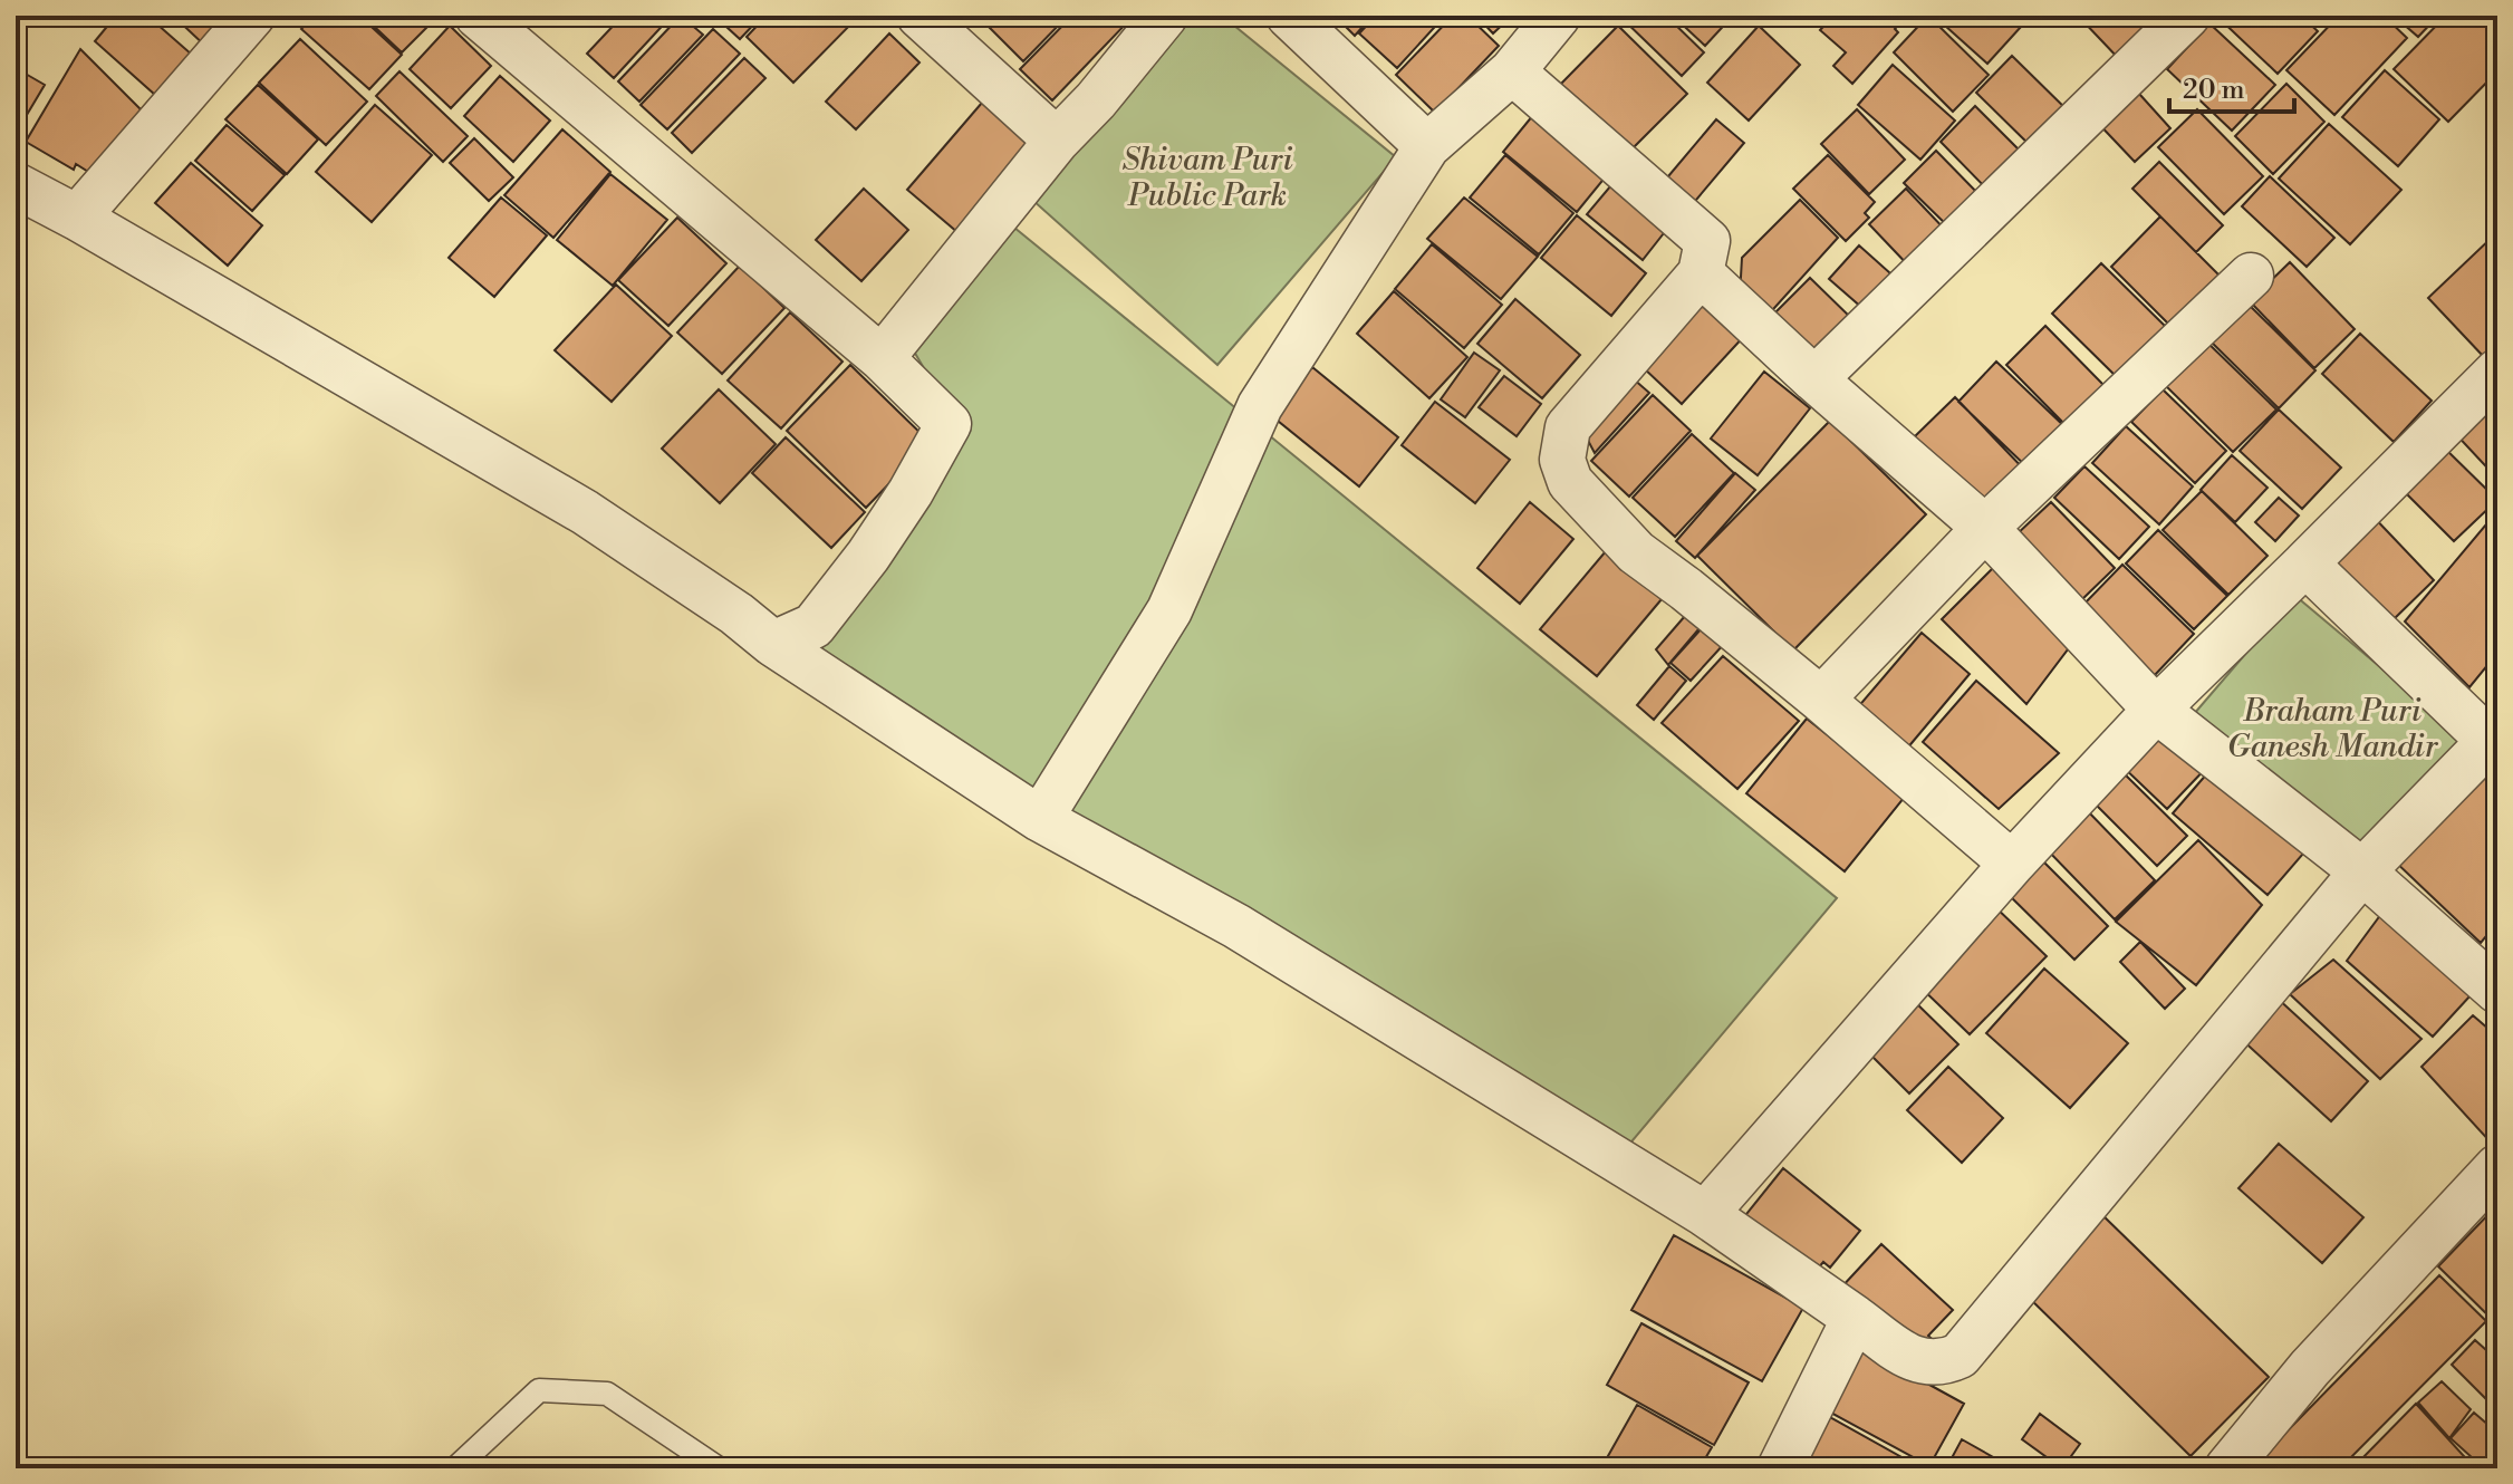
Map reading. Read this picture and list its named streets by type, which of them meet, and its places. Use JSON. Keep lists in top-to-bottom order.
{
  "parks": ["Shivam Puri Public Park", "Braham Puri Ganesh Mandir"],
  "scale_bar": "20 m"
}
